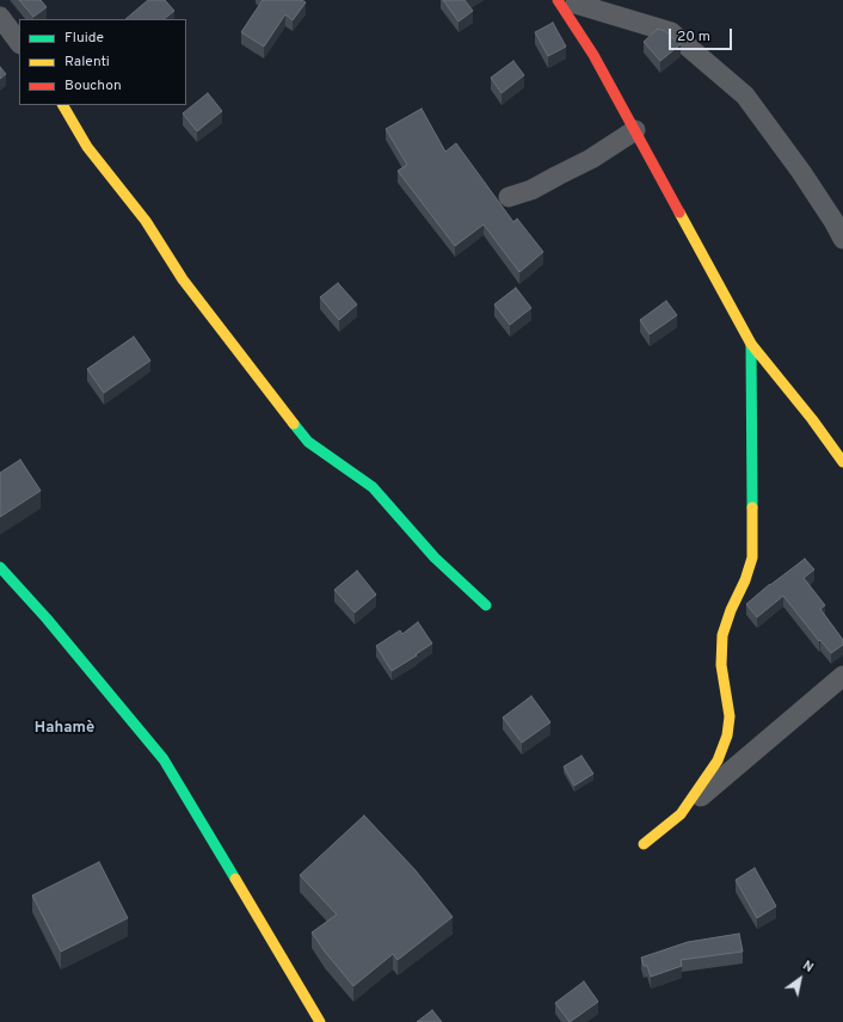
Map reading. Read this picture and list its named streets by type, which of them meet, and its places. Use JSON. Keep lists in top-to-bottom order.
{
  "districts": ["Hahamè"],
  "legend": ["Fluide", "Ralenti", "Bouchon"],
  "scale_bar": "20 m",
  "north": "top right"
}
